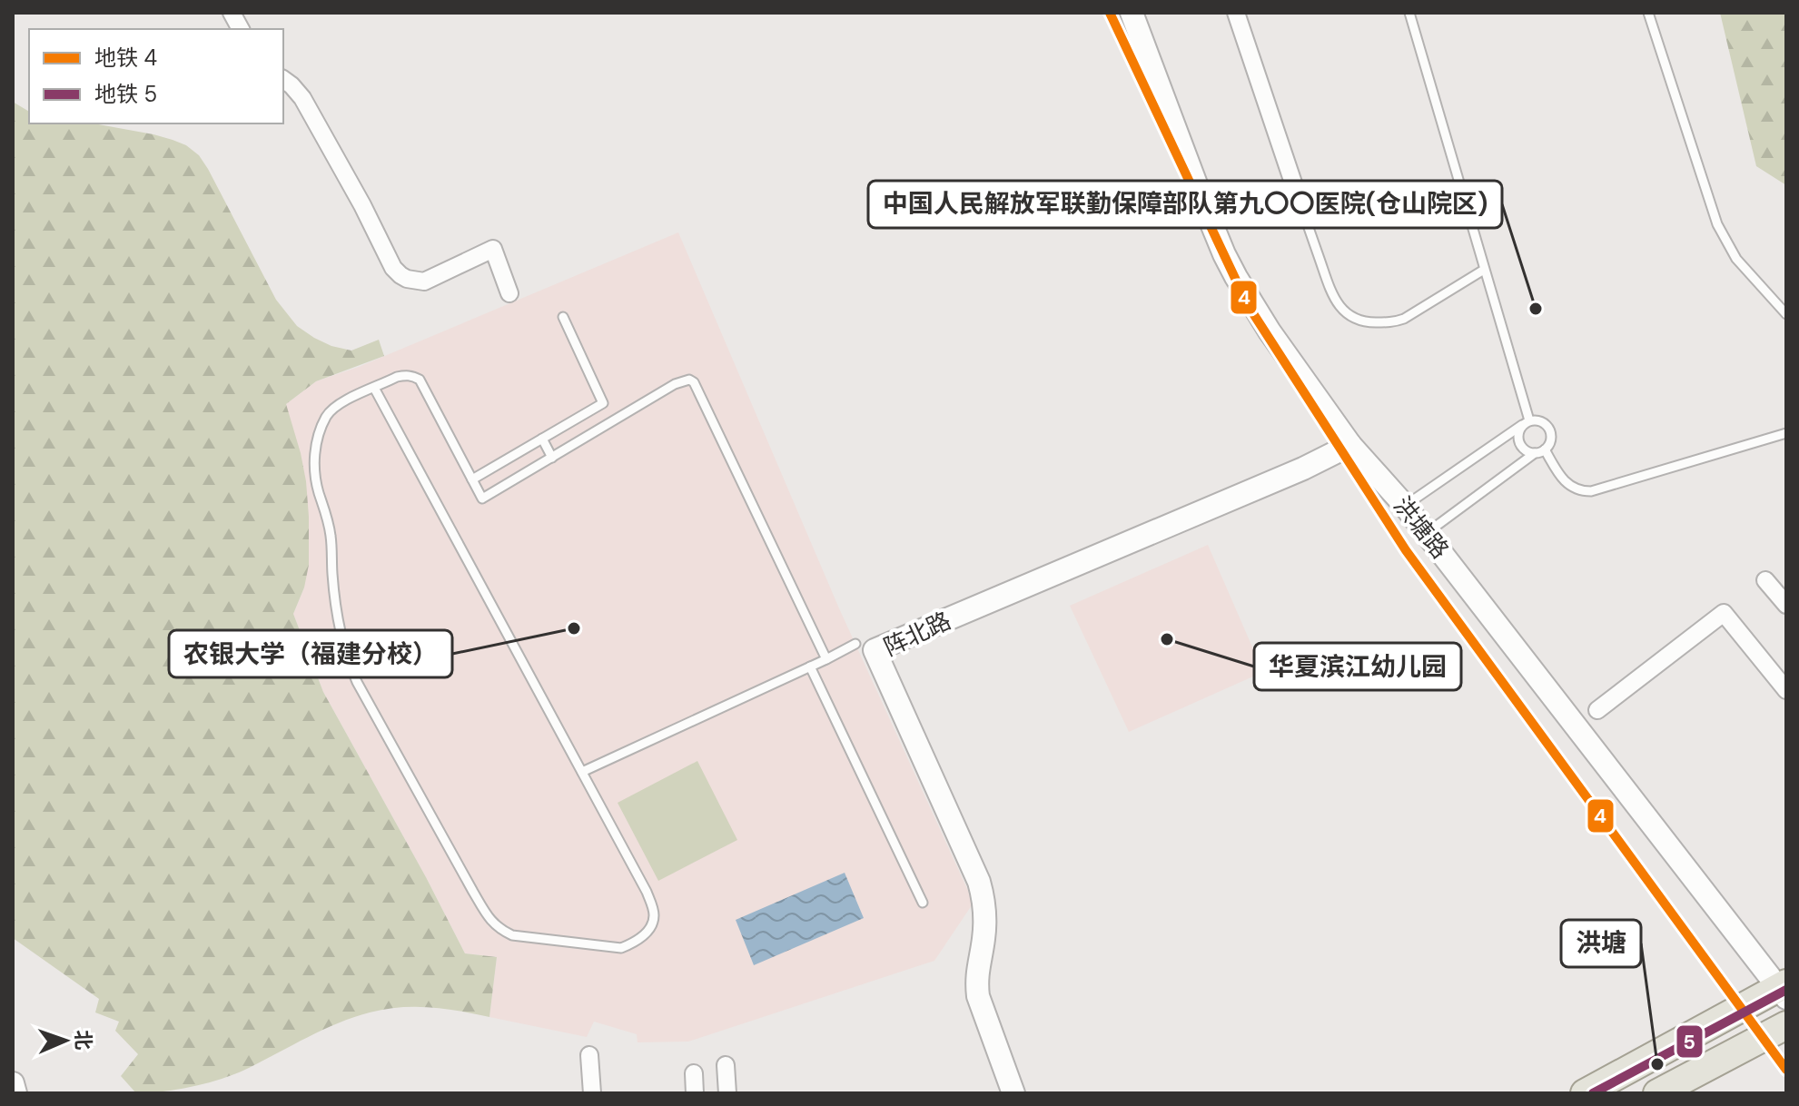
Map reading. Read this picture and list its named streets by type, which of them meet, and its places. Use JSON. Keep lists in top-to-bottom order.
{
  "streets": {
    "street": ["洪塘路", "阵北路"]
  },
  "crossings": [
    ["洪塘路", "阵北路"]
  ],
  "places": [
    "中国人民解放军联勤保障部队第九〇〇医院(仓山院区)",
    "农银大学（福建分校）",
    "华夏滨江幼儿园",
    "洪塘"
  ],
  "lines": ["metro line 4", "metro line 5"],
  "legend": ["地铁 4", "地铁 5"],
  "north": "right"
}
